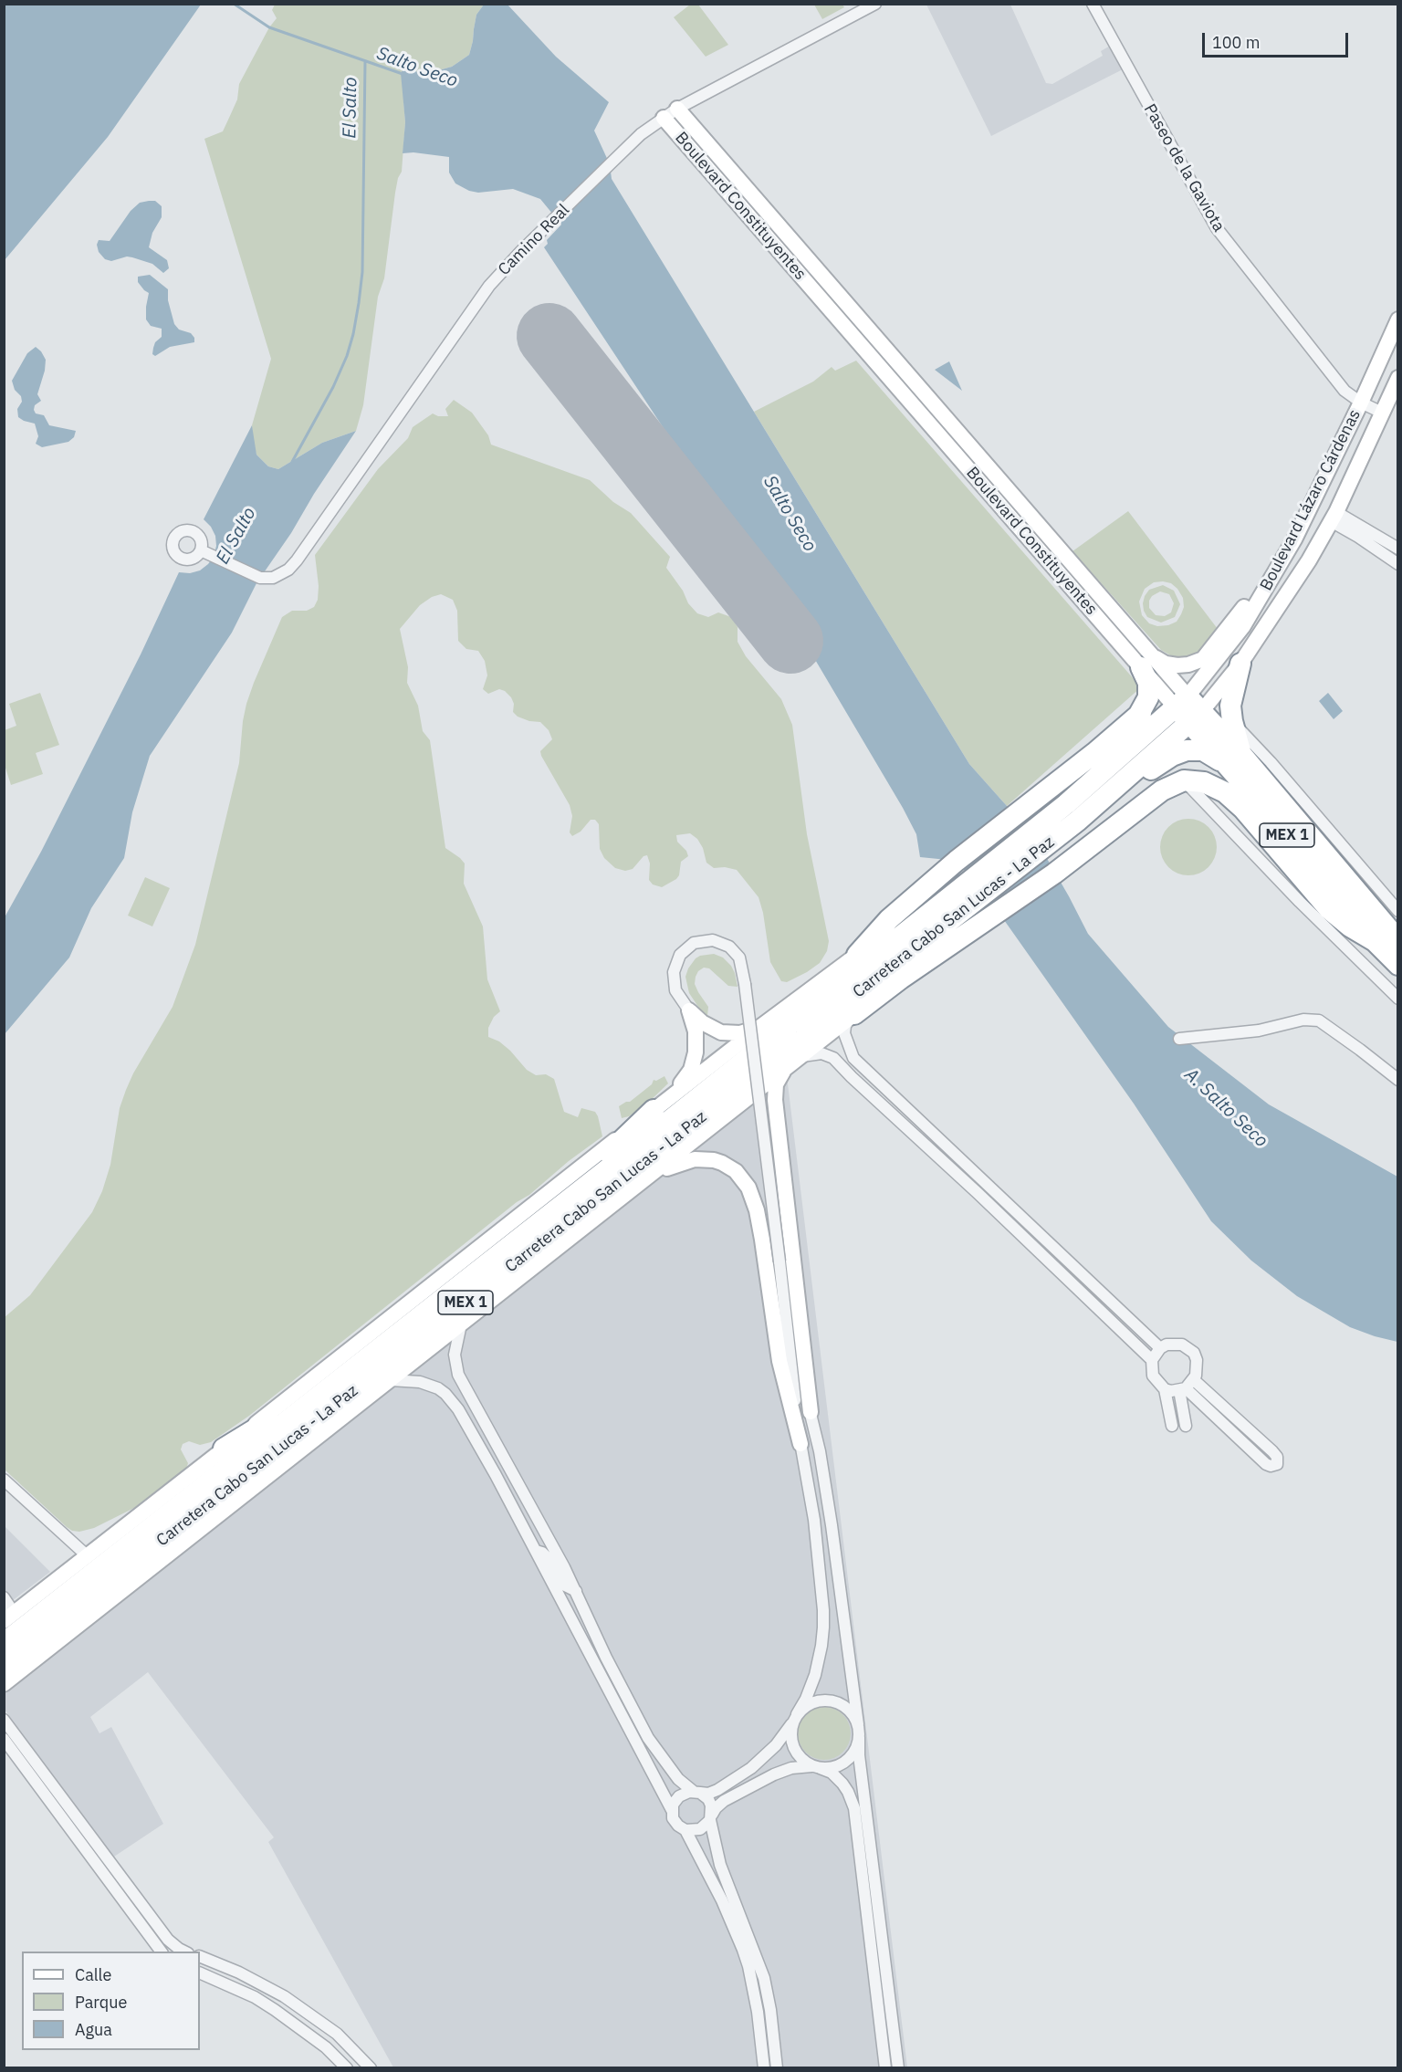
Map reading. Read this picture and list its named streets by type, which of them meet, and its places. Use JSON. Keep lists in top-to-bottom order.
{
  "streets": {
    "highway": ["Boulevard Constituyentes", "MEX 1", "Carretera Cabo San Lucas - La Paz"],
    "main road": ["Boulevard Lázaro Cárdenas"],
    "street": ["Paseo de la Gaviota", "Camino Real"]
  },
  "crossings": [
    ["Paseo de la Gaviota", "Boulevard Lázaro Cárdenas"],
    ["Boulevard Constituyentes", "Camino Real"],
    ["Boulevard Constituyentes", "Boulevard Lázaro Cárdenas"],
    ["Boulevard Constituyentes", "MEX 1"],
    ["Boulevard Constituyentes", "Carretera Cabo San Lucas - La Paz"],
    ["Boulevard Lázaro Cárdenas", "Carretera Cabo San Lucas - La Paz"],
    ["MEX 1", "Carretera Cabo San Lucas - La Paz"]
  ],
  "water": ["Salto Seco", "El Salto", "A. Salto Seco"],
  "legend": ["Calle", "Parque", "Agua"],
  "scale_bar": "100 m"
}
